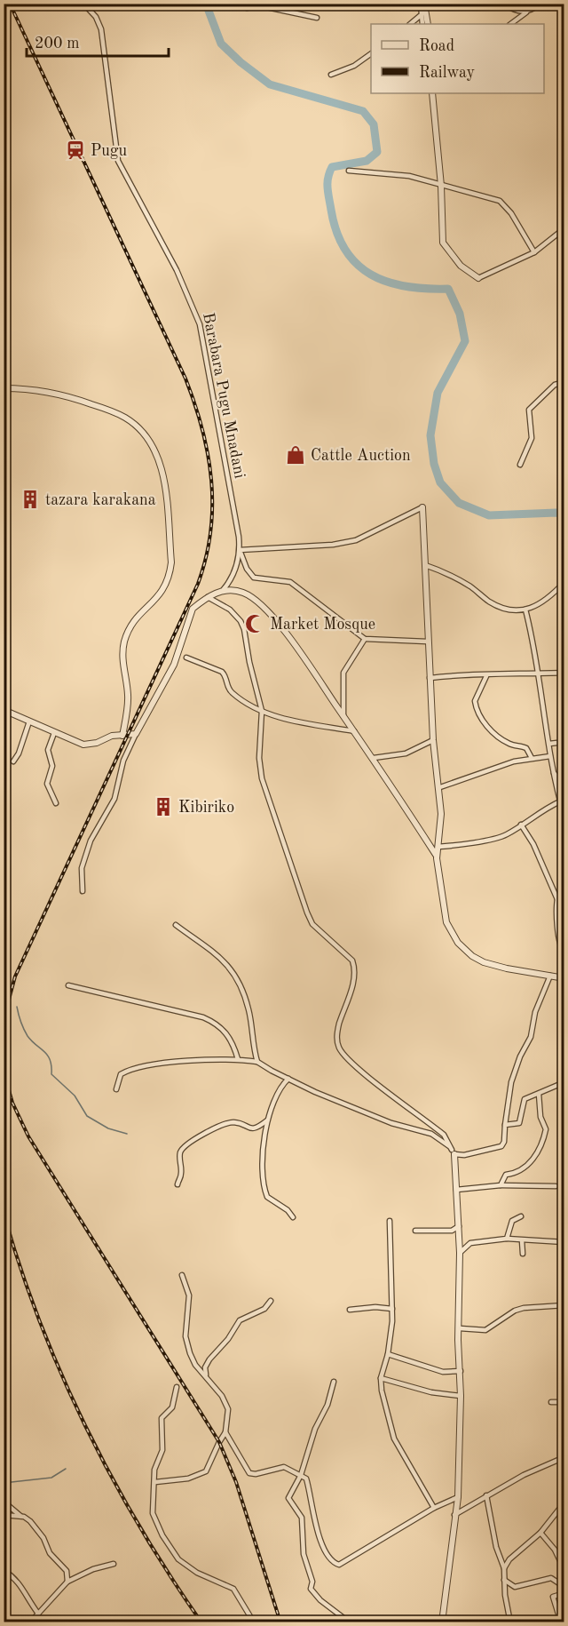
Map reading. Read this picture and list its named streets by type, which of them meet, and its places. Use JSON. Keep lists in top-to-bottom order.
{
  "streets": {
    "street": ["Barabara Pugu Mnadani"]
  },
  "places": {
    "station": ["Pugu"],
    "shop": ["Cattle Auction"],
    "building": ["tazara karakana", "Kibiriko"],
    "mosque": ["Market Mosque"]
  },
  "legend": ["Road", "Railway"],
  "scale_bar": "200 m"
}
